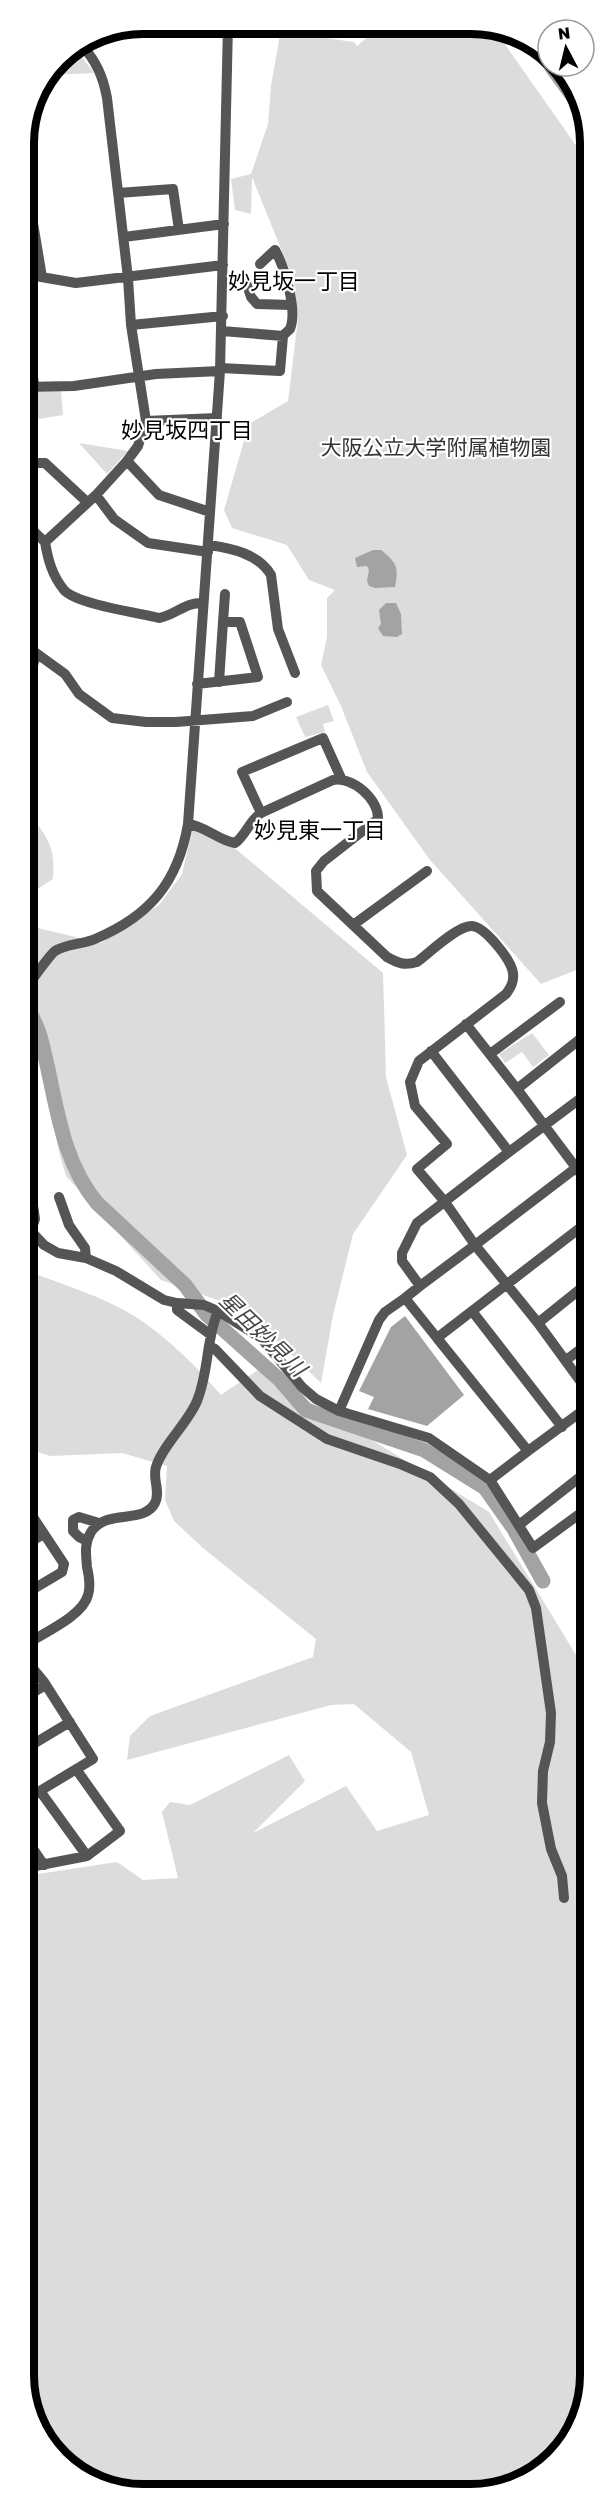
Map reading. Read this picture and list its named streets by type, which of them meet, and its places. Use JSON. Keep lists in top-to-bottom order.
{
  "districts": ["妙見坂一丁目", "妙見坂四丁目", "妙見東一丁目"],
  "water": ["星田妙見川"],
  "parks": ["大阪公立大学附属植物園"],
  "north": "top"
}
